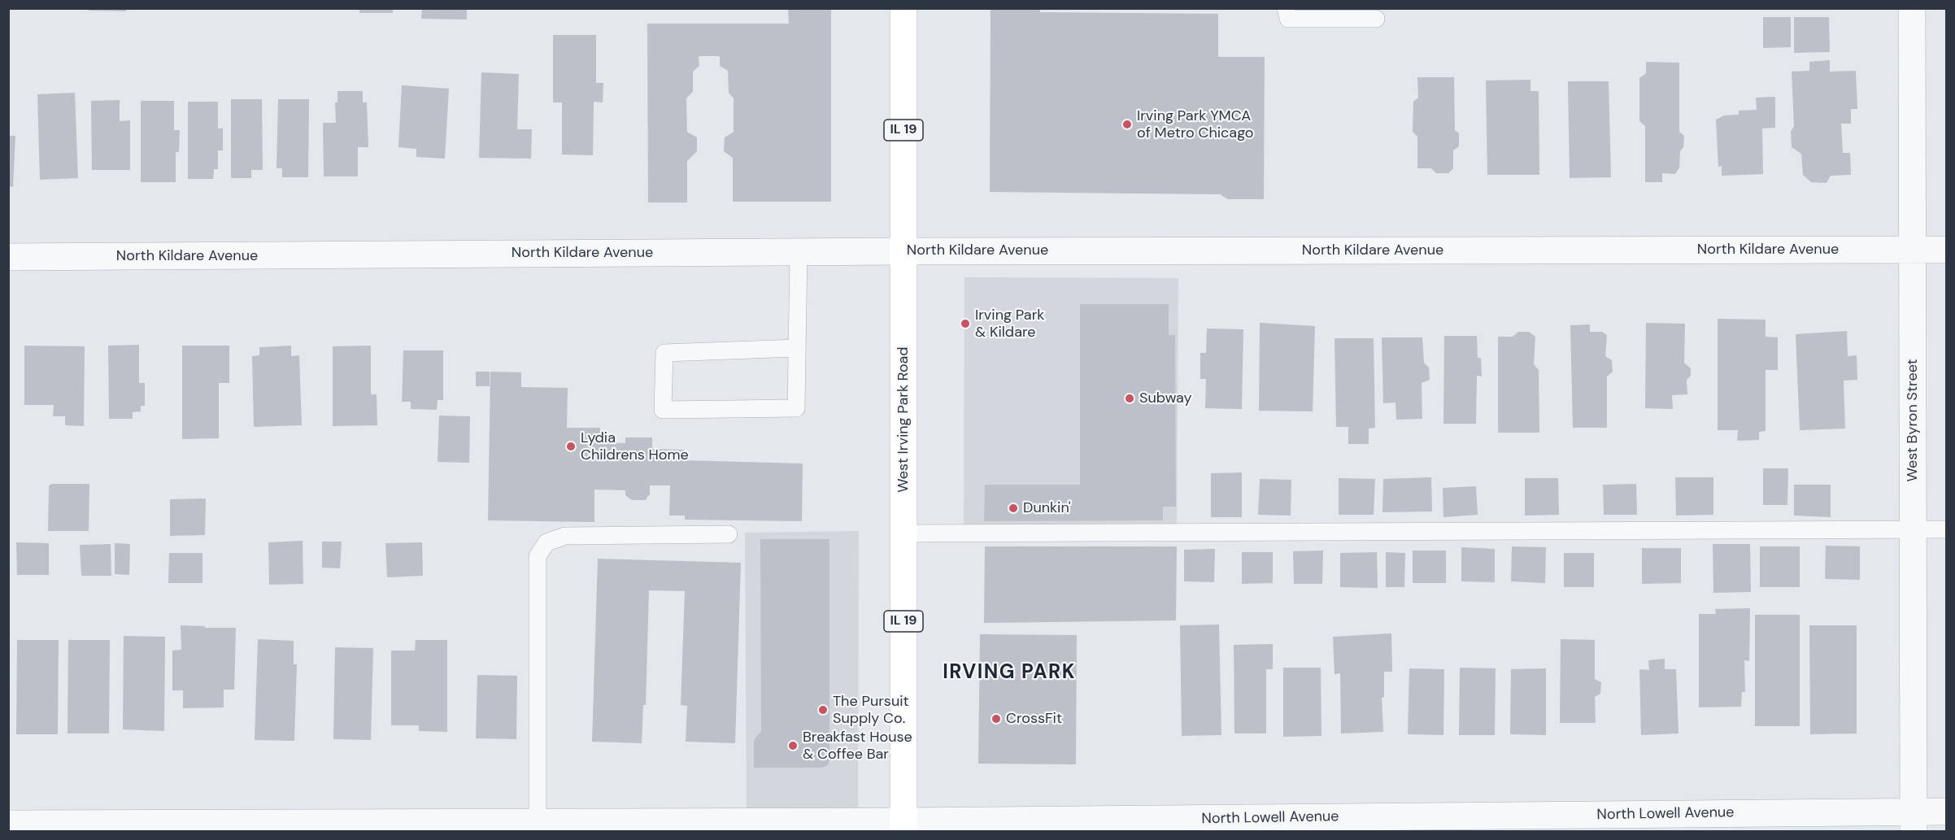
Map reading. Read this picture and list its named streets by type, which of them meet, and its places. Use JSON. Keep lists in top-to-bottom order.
{
  "streets": {
    "main road": ["IL 19", "West Irving Park Road"],
    "street": ["North Kildare Avenue", "West Byron Street", "North Lowell Avenue"]
  },
  "crossings": [
    ["North Kildare Avenue", "West Irving Park Road"],
    ["North Kildare Avenue", "West Byron Street"],
    ["West Irving Park Road", "North Lowell Avenue"],
    ["West Byron Street", "North Lowell Avenue"]
  ],
  "districts": ["IRVING PARK"],
  "places": [
    "Irving Park YMCA of Metro Chicago",
    "Irving Park & Kildare",
    "Subway",
    "Lydia Childrens Home",
    "Dunkin'",
    "The Pursuit Supply Co.",
    "CrossFit",
    "Breakfast House & Coffee Bar"
  ]
}
